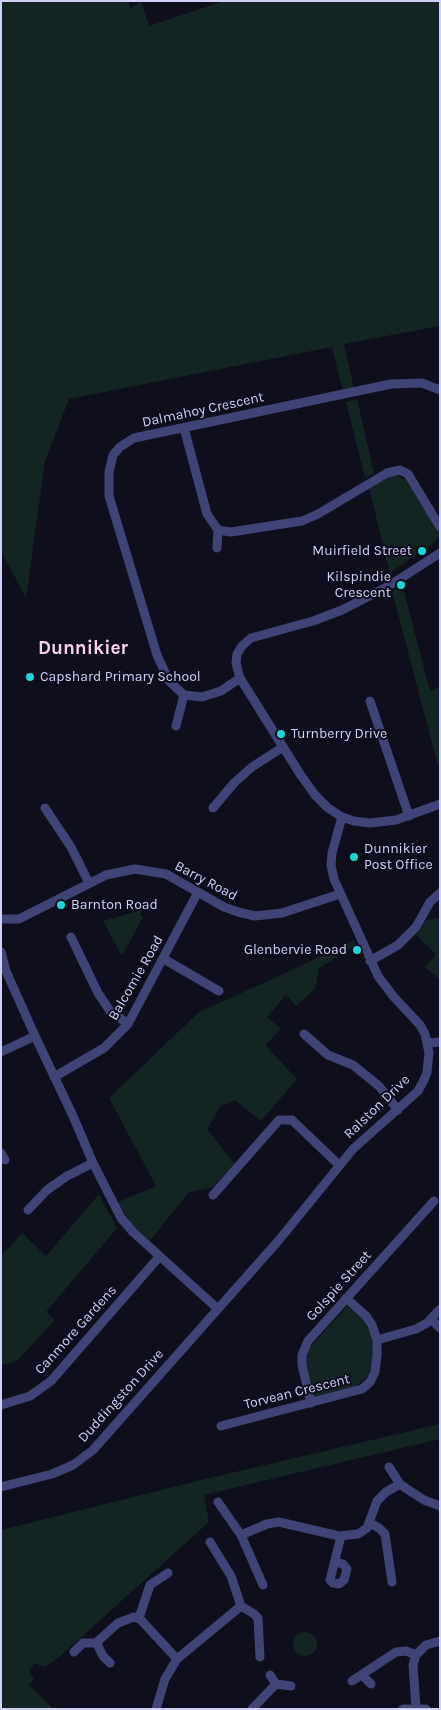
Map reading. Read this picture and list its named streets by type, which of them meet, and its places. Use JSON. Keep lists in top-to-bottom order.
{
  "streets": {
    "street": [
      "Dalmahoy Crescent",
      "Barry Road",
      "Balcomie Road",
      "Ralston Drive",
      "Golspie Street",
      "Canmore Gardens",
      "Torvean Crescent",
      "Duddingston Drive"
    ]
  },
  "crossings": [
    ["Barry Road", "Balcomie Road"],
    ["Barry Road", "Ralston Drive"],
    ["Ralston Drive", "Duddingston Drive"],
    ["Golspie Street", "Torvean Crescent"]
  ],
  "districts": ["Dunnikier"],
  "places": [
    "Muirfield Street",
    "Kilspindie Crescent",
    "Capshard Primary School",
    "Turnberry Drive",
    "Dunnikier Post Office",
    "Barnton Road",
    "Glenbervie Road"
  ]
}
